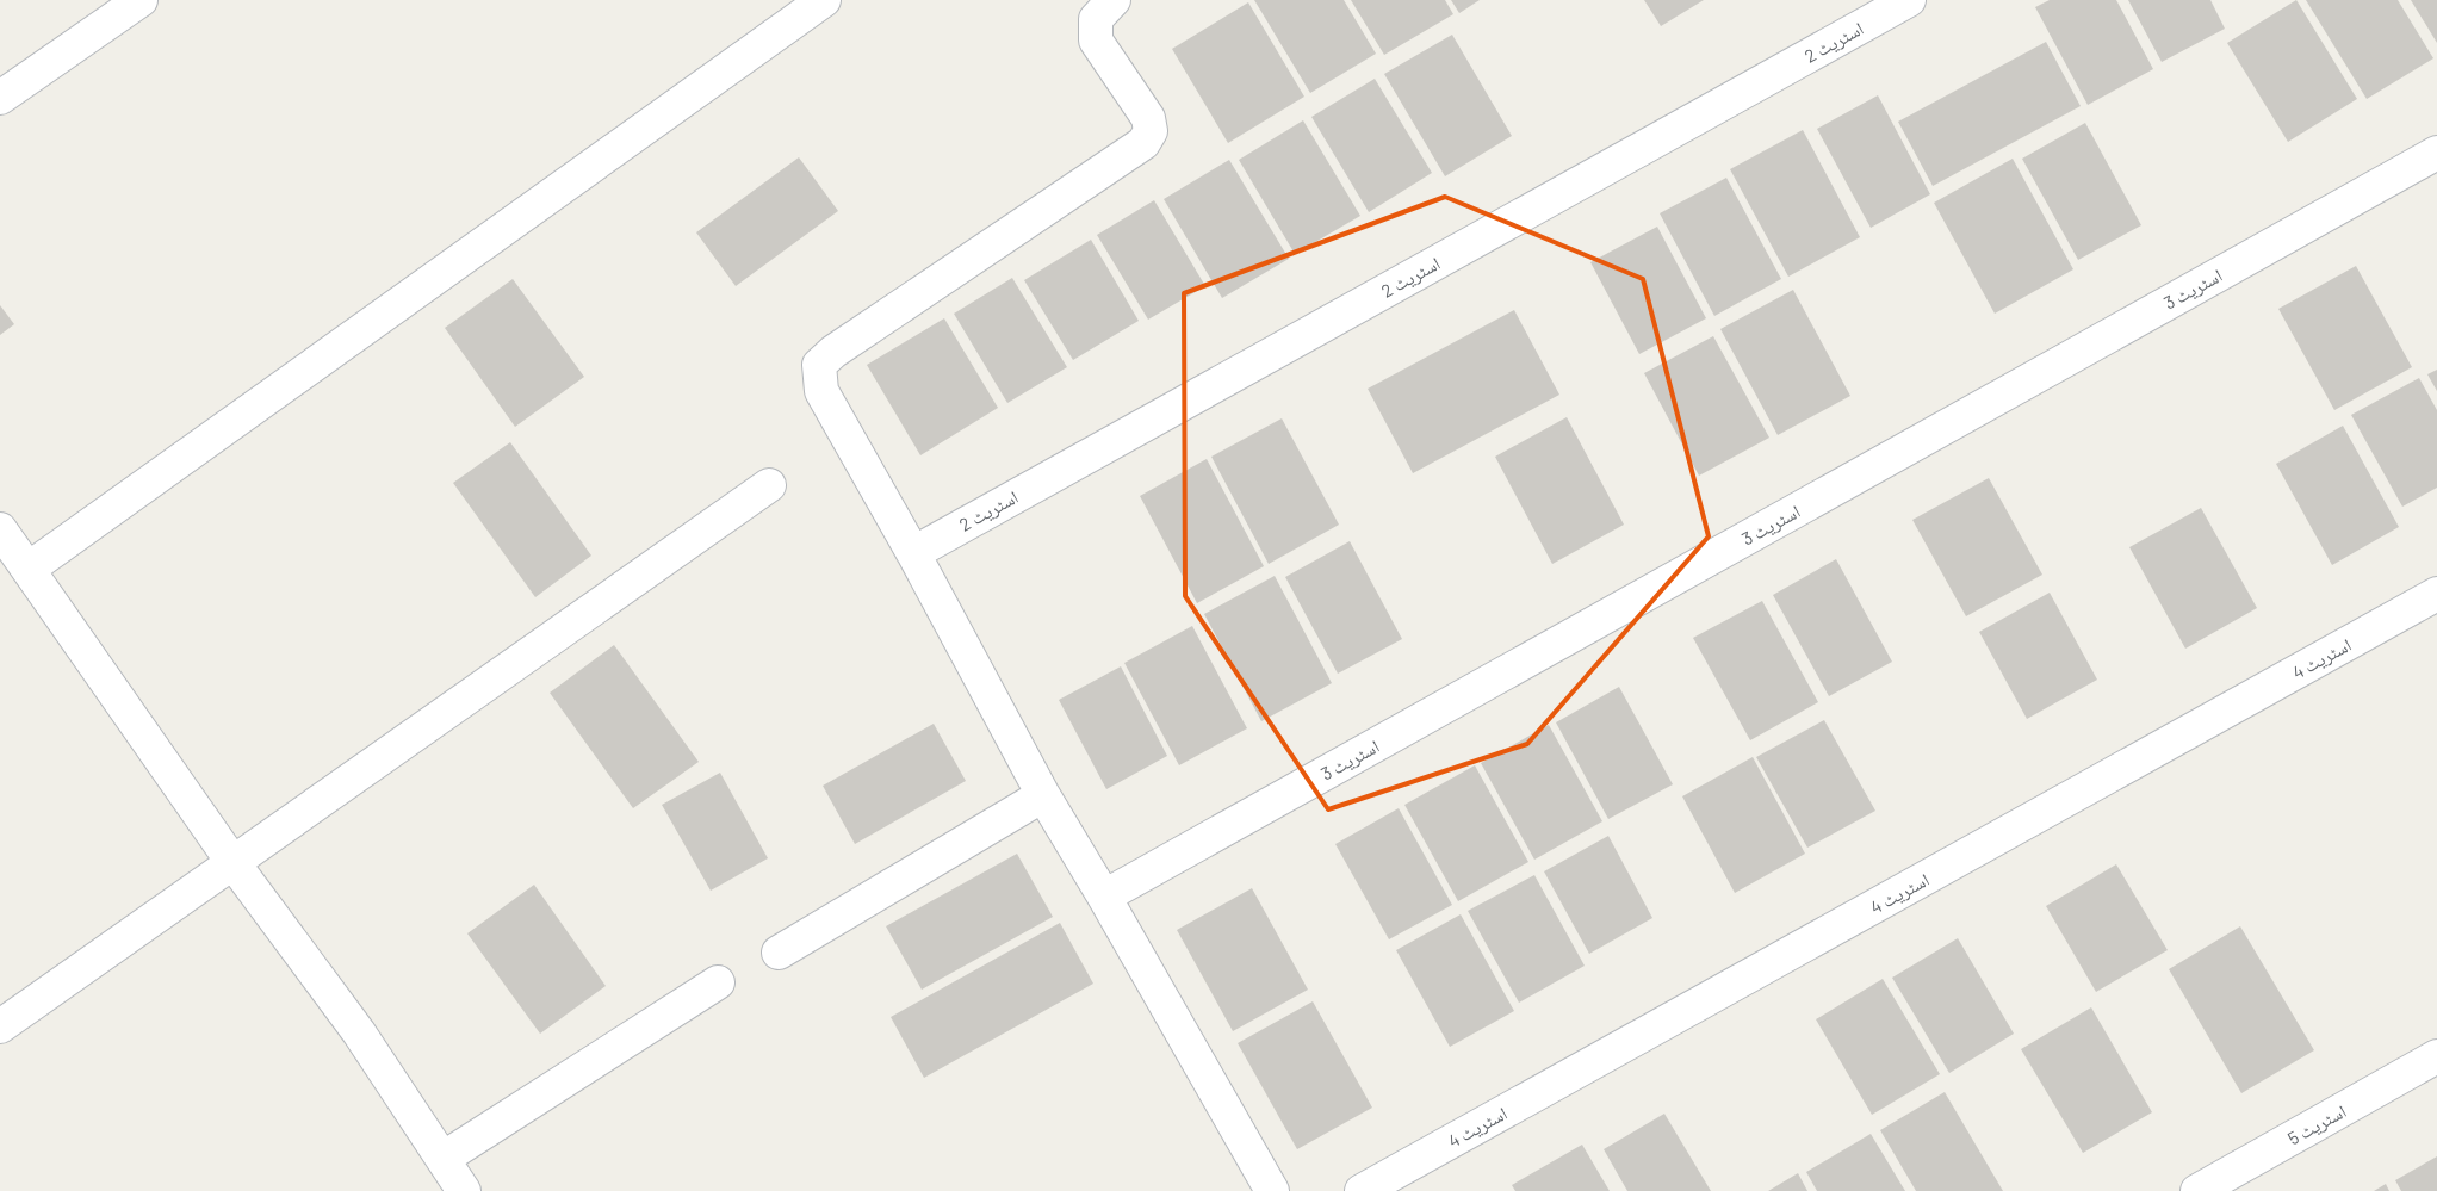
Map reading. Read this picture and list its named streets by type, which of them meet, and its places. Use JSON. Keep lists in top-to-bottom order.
{
  "streets": {
    "street": [
      "اسٹریٹ 2",
      "اسٹریٹ 3",
      "اسٹریٹ 4",
      "اسٹریٹ 5"
    ]
  }
}
